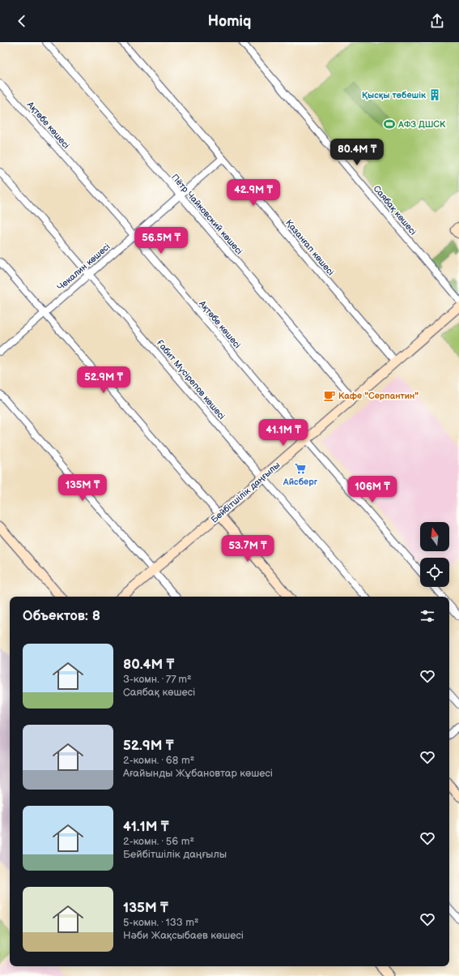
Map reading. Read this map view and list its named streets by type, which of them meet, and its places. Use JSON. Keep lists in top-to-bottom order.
{
  "streets": {
    "street": [
      "Ақтөбе көшесі",
      "Саябақ көшесі",
      "Пётр Чайковский көшесі",
      "Қазанғап көшесі",
      "Чекалин көшесі",
      "Ғабит Мүсірепов көшесі",
      "Бейбітшілік даңғылы"
    ]
  },
  "crossings": [
    ["Ақтөбе көшесі", "Чекалин көшесі"],
    ["Ақтөбе көшесі", "Бейбітшілік даңғылы"],
    ["Пётр Чайковский көшесі", "Чекалин көшесі"],
    ["Пётр Чайковский көшесі", "Бейбітшілік даңғылы"],
    ["Қазанғап көшесі", "Чекалин көшесі"],
    ["Қазанғап көшесі", "Бейбітшілік даңғылы"],
    ["Чекалин көшесі", "Ғабит Мүсірепов көшесі"],
    ["Ғабит Мүсірепов көшесі", "Бейбітшілік даңғылы"]
  ],
  "places": {
    "building": ["Қысқы төбешік"],
    "sports": ["АФЗ ДШСК"],
    "cafe": ["Кафе \"Серпантин\""],
    "supermarket": ["Айсберг"]
  },
  "north": "top",
  "page": {
    "header": "Homiq",
    "price": [
      "80.4M ₸",
      "42.9M ₸",
      "56.5M ₸",
      "52.9M ₸",
      "41.1M ₸",
      "135M ₸",
      "106M ₸",
      "53.7M ₸"
    ],
    "heading": "Объектов: 8",
    "list": [
      {
        "name": "80.4M ₸",
        "note": "3-комн. · 77 m² · Саябақ көшесі"
      },
      {
        "name": "52.9M ₸",
        "note": "2-комн. · 68 m² · Ағайынды Жұбановтар көшесі"
      },
      {
        "name": "41.1M ₸",
        "note": "2-комн. · 56 m² · Бейбітшілік даңғылы"
      },
      {
        "name": "135M ₸",
        "note": "5-комн. · 133 m² · Нәби Жақсыбаев көшесі"
      }
    ]
  }
}
